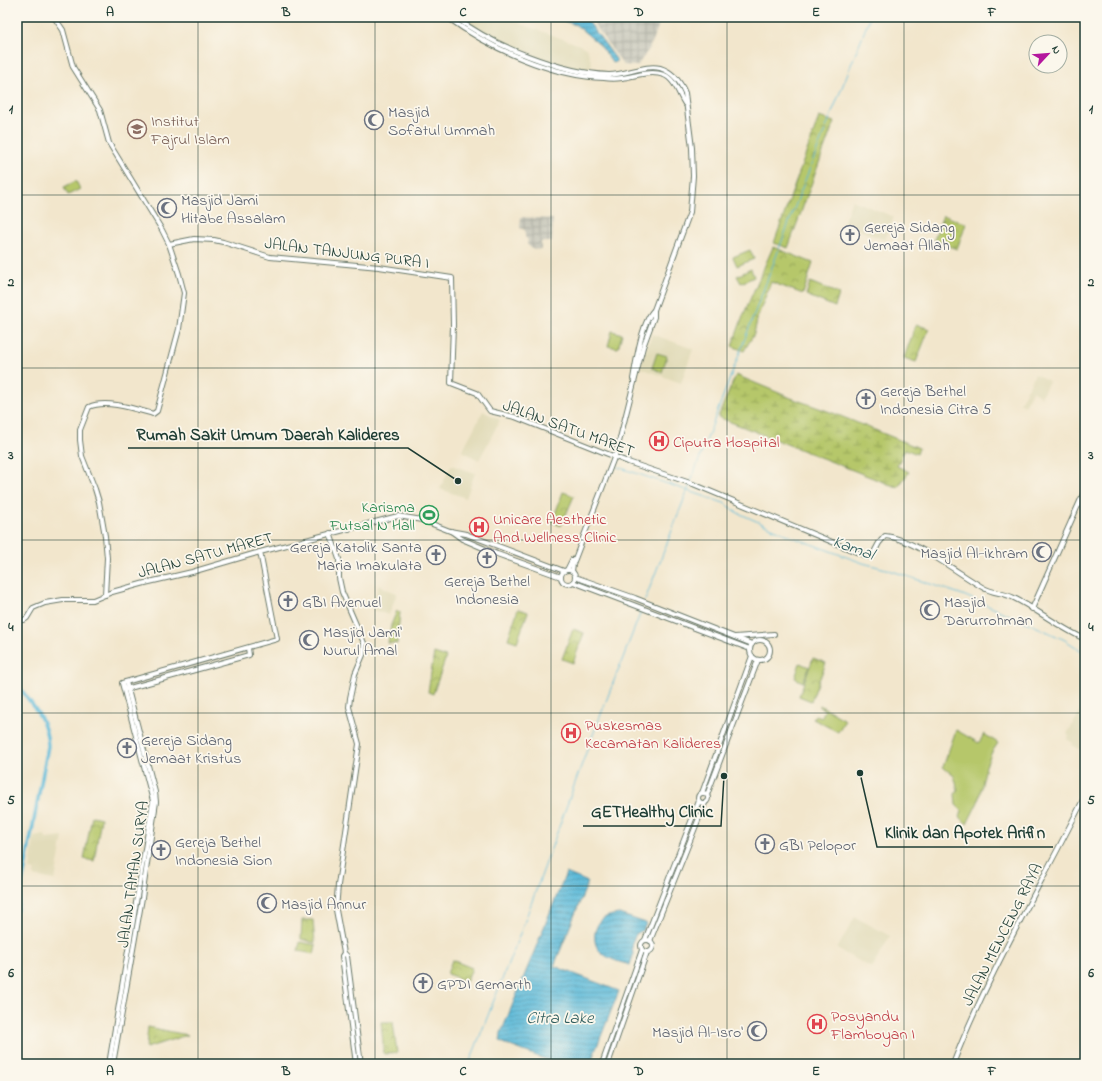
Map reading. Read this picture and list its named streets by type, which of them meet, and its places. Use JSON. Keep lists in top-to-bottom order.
{
  "streets": {
    "street": [
      "JALAN TANJUNG PURA I",
      "JALAN SATU MARET",
      "JALAN TAMAN SURYA",
      "JALAN MENCENG RAYA"
    ]
  },
  "crossings": [
    ["JALAN TANJUNG PURA I", "JALAN SATU MARET"],
    ["JALAN SATU MARET", "JALAN TAMAN SURYA"]
  ],
  "water": ["Kamal", "Citra Lake"],
  "places": {
    "mosque": [
      "Masjid Sofatul Ummah",
      "Masjid Jami Hitabe Assalam",
      "Masjid Al-ikhram",
      "Masjid Darurrohman",
      "Masjid Jami' Nurul Amal",
      "Masjid Annur",
      "Masjid Al-Isro'"
    ],
    "school or university": ["Institut Fajrul Islam"],
    "church": [
      "Gereja Sidang Jemaat Allah",
      "Gereja Bethel Indonesia Citra 5",
      "Gereja Katolik Santa Maria Imakulata",
      "Gereja Bethel Indonesia",
      "GBI Avenuel",
      "Gereja Sidang Jemaat Kristus",
      "GBI Pelopor",
      "Gereja Bethel Indonesia Sion",
      "GPDI Gemarth"
    ],
    "hospital": [
      "Ciputra Hospital",
      "Unicare Aesthetic And Wellness Clinic",
      "Puskesmas Kecamatan Kalideres",
      "Posyandu Flamboyan I"
    ],
    "other": ["Rumah Sakit Umum Daerah Kalideres", "Klinik dan Apotek Arifin", "GETHealthy Clinic"],
    "sports": ["Karisma Futsal N Hall"]
  },
  "north": "top right",
  "grid": {
    "columns": [
      "A",
      "B",
      "C",
      "D",
      "E",
      "F"
    ],
    "rows": [
      "1",
      "2",
      "3",
      "4",
      "5",
      "6"
    ]
  }
}
